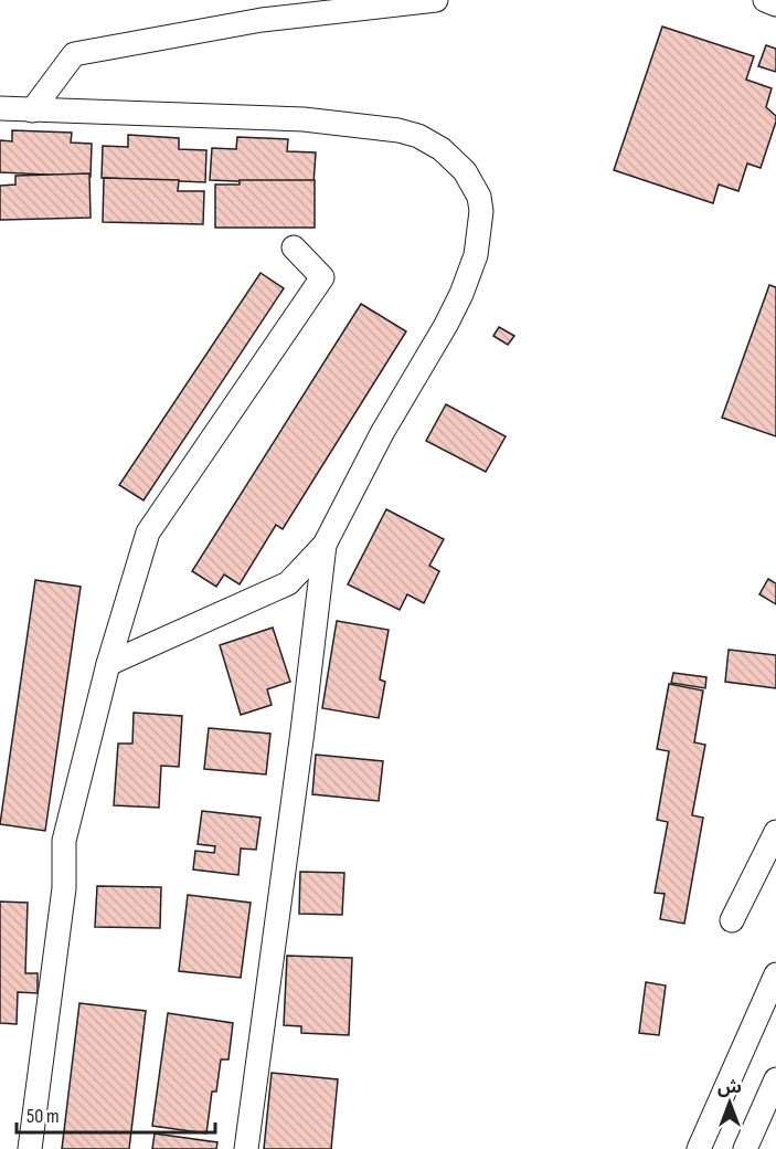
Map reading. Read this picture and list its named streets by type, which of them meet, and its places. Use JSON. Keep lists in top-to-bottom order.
{
  "scale_bar": "50 m",
  "north": "top"
}
